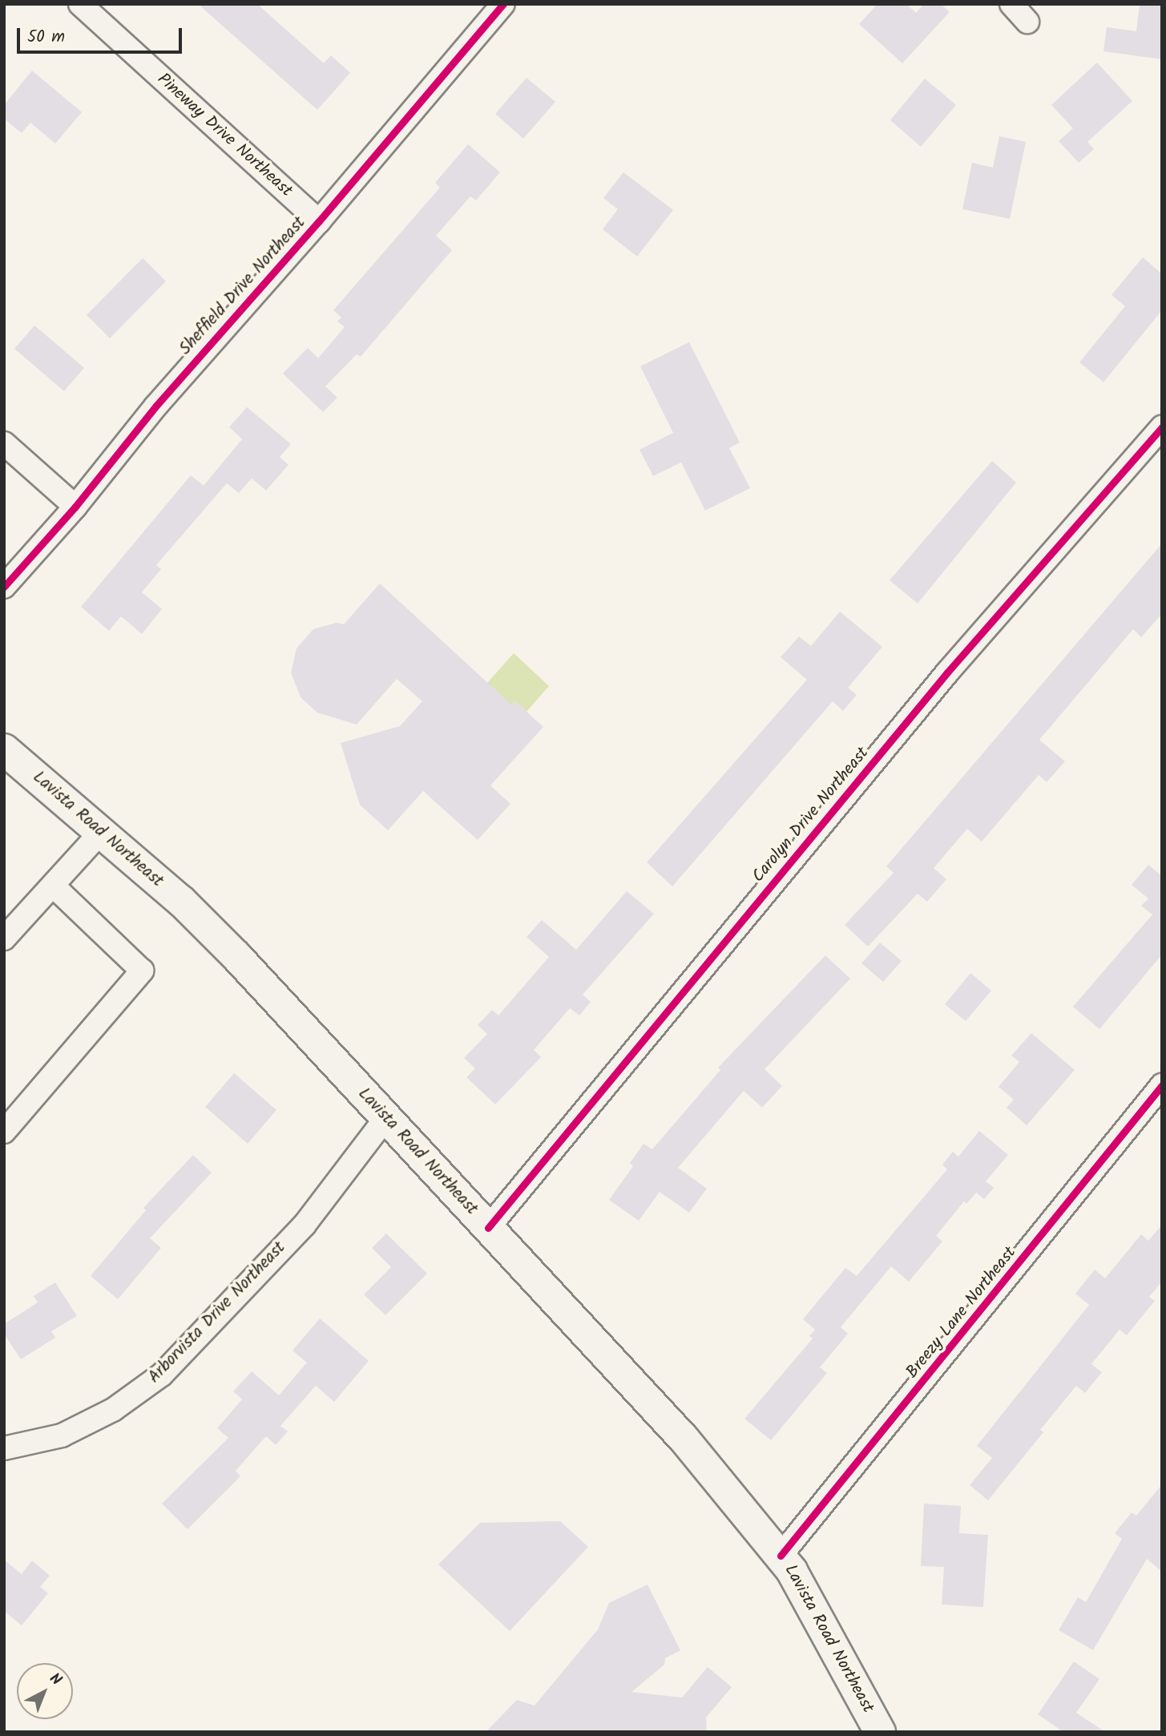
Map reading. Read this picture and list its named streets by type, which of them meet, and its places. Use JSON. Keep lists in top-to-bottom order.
{
  "streets": {
    "main road": ["Lavista Road Northeast"],
    "street": [
      "Pineway Drive Northeast",
      "Sheffield Drive Northeast",
      "Carolyn Drive Northeast",
      "Arborvista Drive Northeast",
      "Breezy Lane Northeast"
    ]
  },
  "crossings": [
    ["Pineway Drive Northeast", "Sheffield Drive Northeast"],
    ["Carolyn Drive Northeast", "Lavista Road Northeast"],
    ["Lavista Road Northeast", "Arborvista Drive Northeast"],
    ["Lavista Road Northeast", "Breezy Lane Northeast"]
  ],
  "scale_bar": "50 m",
  "north": "top right"
}
